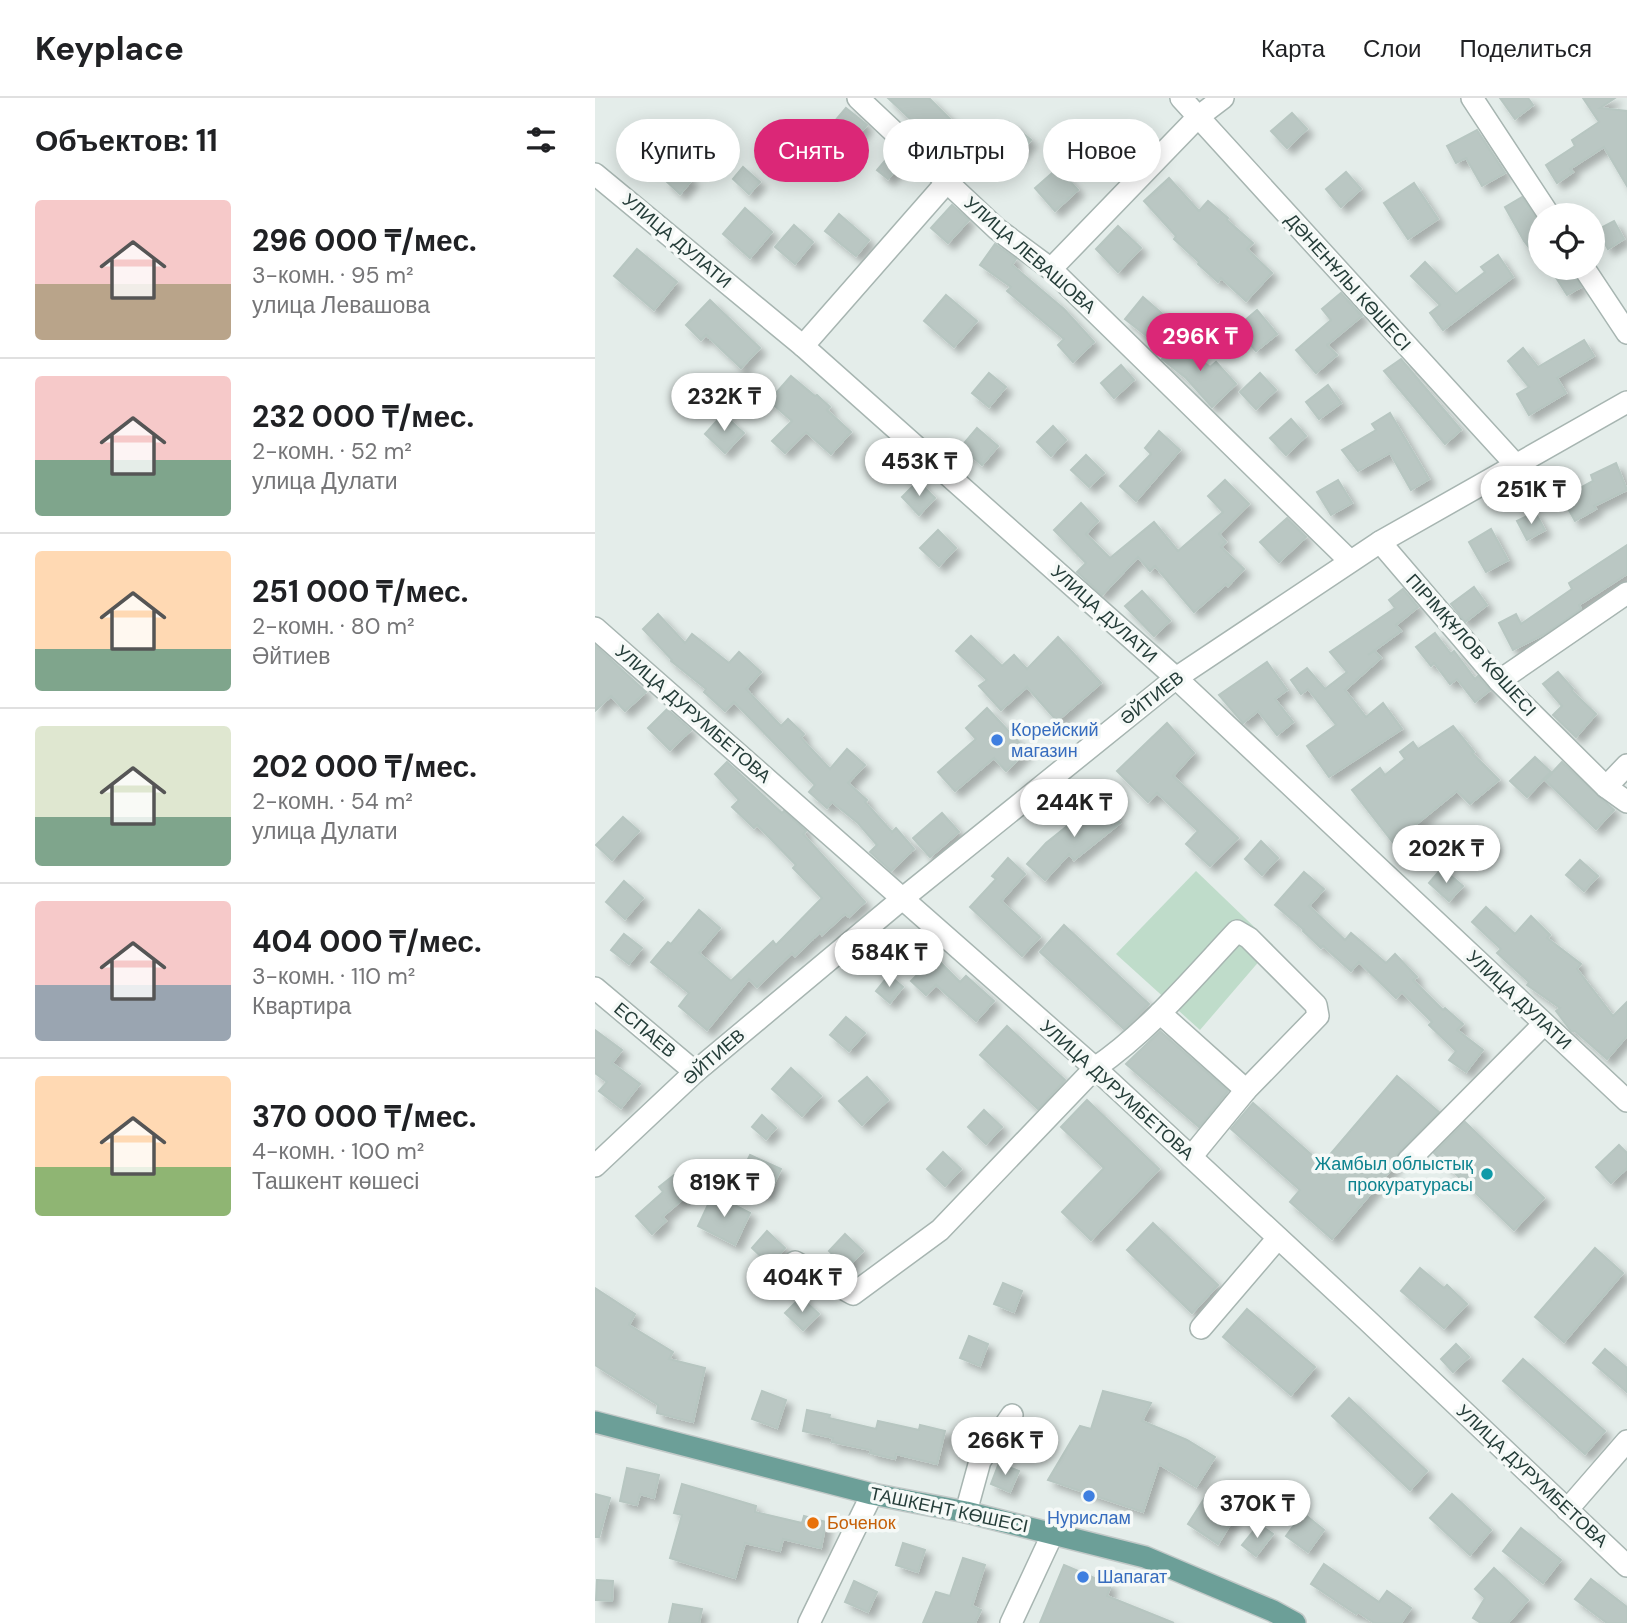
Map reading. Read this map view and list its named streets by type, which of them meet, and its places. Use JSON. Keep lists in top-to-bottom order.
{
  "streets": {
    "main road": ["ТАШКЕНТ КӨШЕСІ"],
    "street": [
      "УЛИЦА ДУЛАТИ",
      "УЛИЦА ЛЕВАШОВА",
      "ДӘНЕНҰЛЫ КӨШЕСІ",
      "ПІРІМҚҰЛОВ КӨШЕСІ",
      "ӘЙТИЕВ",
      "УЛИЦА ДУРУМБЕТОВА",
      "ЕСПАЕВ"
    ]
  },
  "crossings": [
    ["УЛИЦА ДУЛАТИ", "ӘЙТИЕВ"],
    ["УЛИЦА ЛЕВАШОВА", "ӘЙТИЕВ"],
    ["ДӘНЕНҰЛЫ КӨШЕСІ", "ӘЙТИЕВ"],
    ["ПІРІМҚҰЛОВ КӨШЕСІ", "ӘЙТИЕВ"],
    ["ӘЙТИЕВ", "УЛИЦА ДУРУМБЕТОВА"],
    ["ӘЙТИЕВ", "ЕСПАЕВ"]
  ],
  "places": [
    "Корейский магазин",
    "Жамбыл облыстық прокуратурасы",
    "Нурислам",
    "Боченок",
    "Шапагат"
  ],
  "page": {
    "header": "Keyplace",
    "nav": ["Карта", "Слои", "Поделиться"],
    "heading": "Объектов: 11",
    "chip": [
      "Купить",
      "Снять",
      "Фильтры",
      "Новое"
    ],
    "list": [
      {
        "name": "296 000 ₸/мес.",
        "note": "3-комн. · 95 m² · улица Левашова"
      },
      {
        "name": "232 000 ₸/мес.",
        "note": "2-комн. · 52 m² · улица Дулати"
      },
      {
        "name": "251 000 ₸/мес.",
        "note": "2-комн. · 80 m² · Әйтиев"
      },
      {
        "name": "202 000 ₸/мес.",
        "note": "2-комн. · 54 m² · улица Дулати"
      },
      {
        "name": "404 000 ₸/мес.",
        "note": "3-комн. · 110 m² · Квартира"
      },
      {
        "name": "370 000 ₸/мес.",
        "note": "4-комн. · 100 m² · Ташкент көшесі"
      }
    ],
    "price": [
      "296K ₸",
      "232K ₸",
      "453K ₸",
      "251K ₸",
      "244K ₸",
      "202K ₸",
      "584K ₸",
      "819K ₸",
      "404K ₸",
      "266K ₸",
      "370K ₸"
    ]
  }
}
